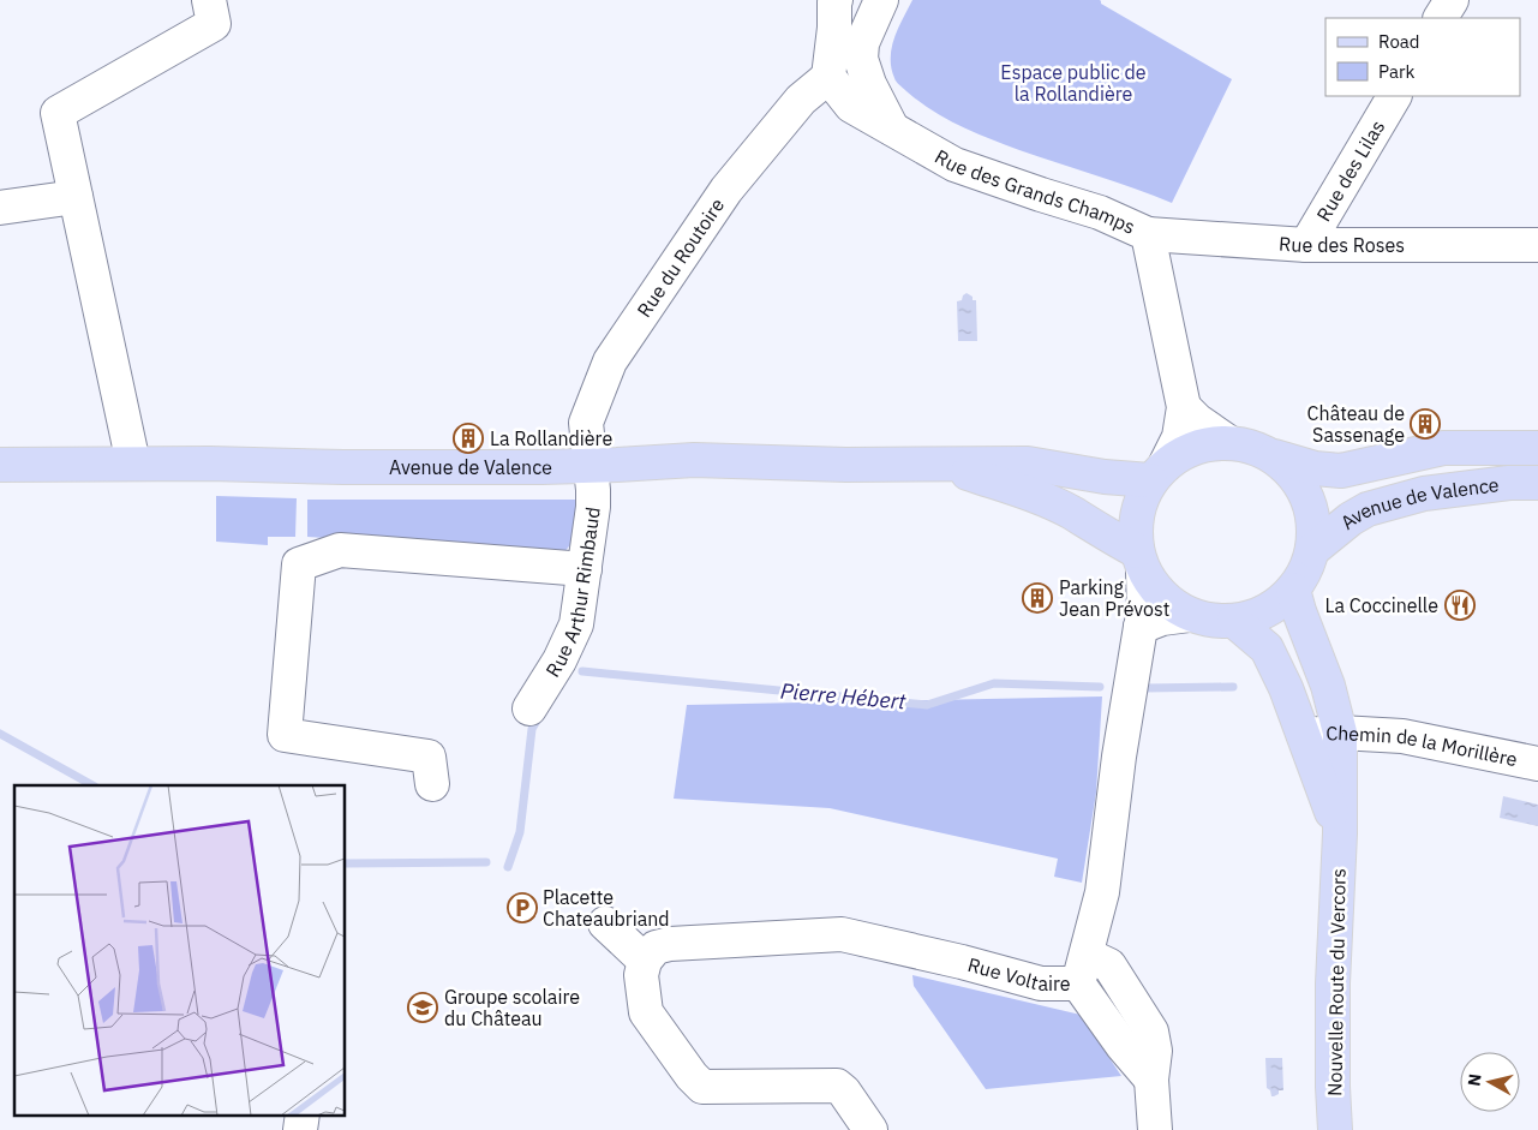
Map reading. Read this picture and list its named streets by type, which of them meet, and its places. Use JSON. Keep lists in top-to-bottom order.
{
  "streets": {
    "main road": ["Avenue de Valence", "Nouvelle Route du Vercors"],
    "street": [
      "Rue des Lilas",
      "Rue des Grands Champs",
      "Rue des Roses",
      "Rue du Routoire",
      "Rue Arthur Rimbaud",
      "Chemin de la Morillère",
      "Rue Voltaire"
    ]
  },
  "crossings": [
    ["Rue des Lilas", "Rue des Roses"],
    ["Rue des Grands Champs", "Rue des Roses"],
    ["Rue des Grands Champs", "Avenue de Valence"],
    ["Rue des Grands Champs", "Rue Voltaire"],
    ["Rue des Grands Champs", "Nouvelle Route du Vercors"],
    ["Rue du Routoire", "Avenue de Valence"],
    ["Rue du Routoire", "Rue Arthur Rimbaud"],
    ["Avenue de Valence", "Rue Arthur Rimbaud"],
    ["Avenue de Valence", "Rue Voltaire"],
    ["Avenue de Valence", "Nouvelle Route du Vercors"],
    ["Chemin de la Morillère", "Nouvelle Route du Vercors"],
    ["Rue Voltaire", "Nouvelle Route du Vercors"]
  ],
  "water": ["Pierre Hébert"],
  "parks": ["Espace public de la Rollandière"],
  "places": {
    "building": ["Château de Sassenage", "La Rollandière", "Parking Jean Prévost"],
    "restaurant": ["La Coccinelle"],
    "parking": ["Placette Chateaubriand"],
    "school or university": ["Groupe scolaire du Château"]
  },
  "legend": ["Road", "Park"],
  "north": "left"
}
